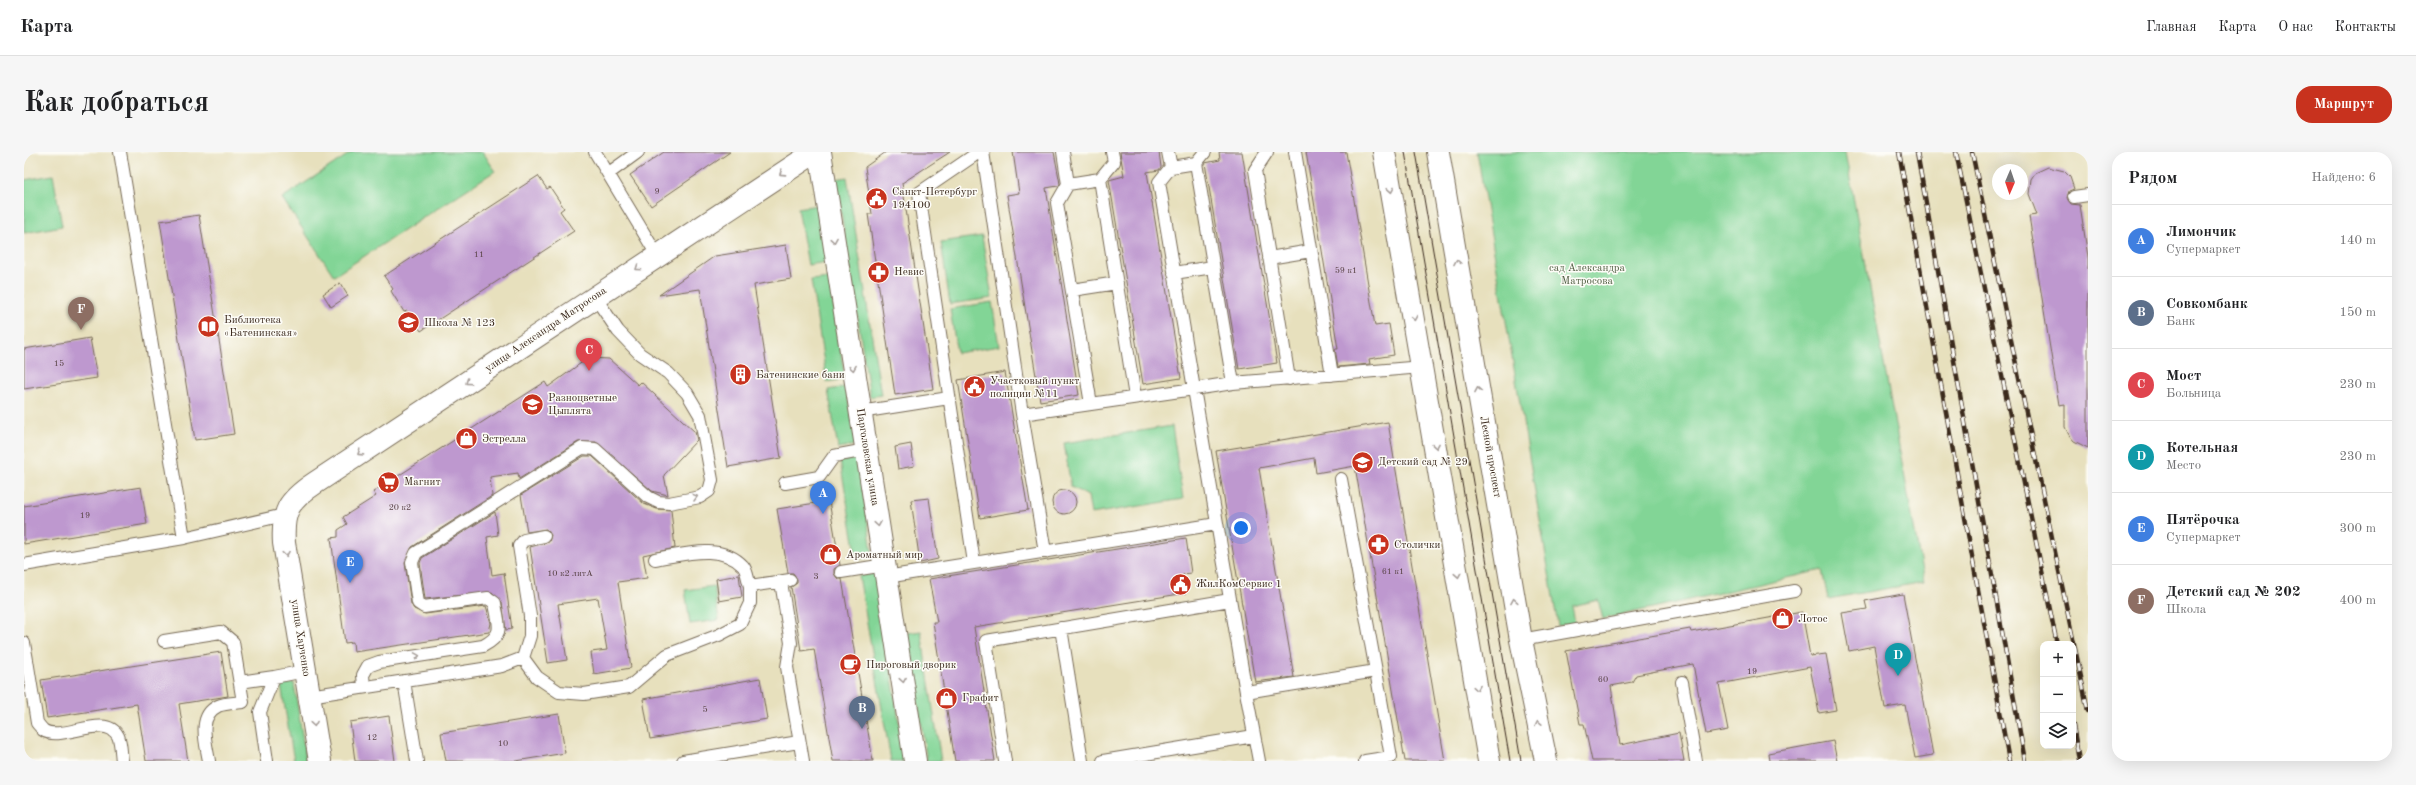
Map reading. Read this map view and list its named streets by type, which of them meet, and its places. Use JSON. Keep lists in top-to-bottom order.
{
  "streets": {
    "street": [
      "улица Александра Матросова",
      "Парголовская улица",
      "Лесной проспект",
      "улица Харченко"
    ]
  },
  "crossings": [
    ["улица Александра Матросова", "улица Харченко"]
  ],
  "one_way": ["улица Александра Матросова", "Парголовская улица", "улица Харченко"],
  "parks": ["cад Александра Матросова"],
  "places": {
    "public building": ["Санкт-Петербург 194100", "Участковый пункт полиции №11", "ЖилКомСервис 1"],
    "pharmacy": ["Невис", "Столички"],
    "school or university": ["Школа № 123", "Разноцветные Цыплята", "Детский сад № 29"],
    "library": ["Библиотека «Батенинская»"],
    "building": ["Батенинские бани"],
    "shop": [
      "Эстрелла",
      "Ароматный мир",
      "Лотос",
      "Графит"
    ],
    "supermarket": ["Магнит"],
    "cafe": ["Пироговый дворик"]
  },
  "house_numbers": [
    "9",
    "11",
    "59 к1",
    "15",
    "20 к2",
    "19",
    "61 к1",
    "10 к2 литА",
    "3",
    "19",
    "60",
    "5",
    "12",
    "10"
  ],
  "north": "bottom",
  "page": {
    "header": "Карта",
    "nav": [
      "Главная",
      "Карта",
      "О нас",
      "Контакты"
    ],
    "buttons": "Маршрут",
    "title": "Как добраться",
    "heading": ["Рядом", "Найдено: 6"],
    "list": [
      {
        "mark": "A",
        "name": "Лимончик",
        "note": "Супермаркет",
        "value": "140 m"
      },
      {
        "mark": "B",
        "name": "Совкомбанк",
        "note": "Банк",
        "value": "150 m"
      },
      {
        "mark": "C",
        "name": "Мост",
        "note": "Больница",
        "value": "230 m"
      },
      {
        "mark": "D",
        "name": "Котельная",
        "note": "Место",
        "value": "230 m"
      },
      {
        "mark": "E",
        "name": "Пятёрочка",
        "note": "Супермаркет",
        "value": "300 m"
      },
      {
        "mark": "F",
        "name": "Детский сад № 202",
        "note": "Школа",
        "value": "400 m"
      }
    ],
    "pins": [
      "F",
      "C",
      "A",
      "E",
      "D",
      "B"
    ],
    "map_buttons": ["+", "−"]
  }
}
